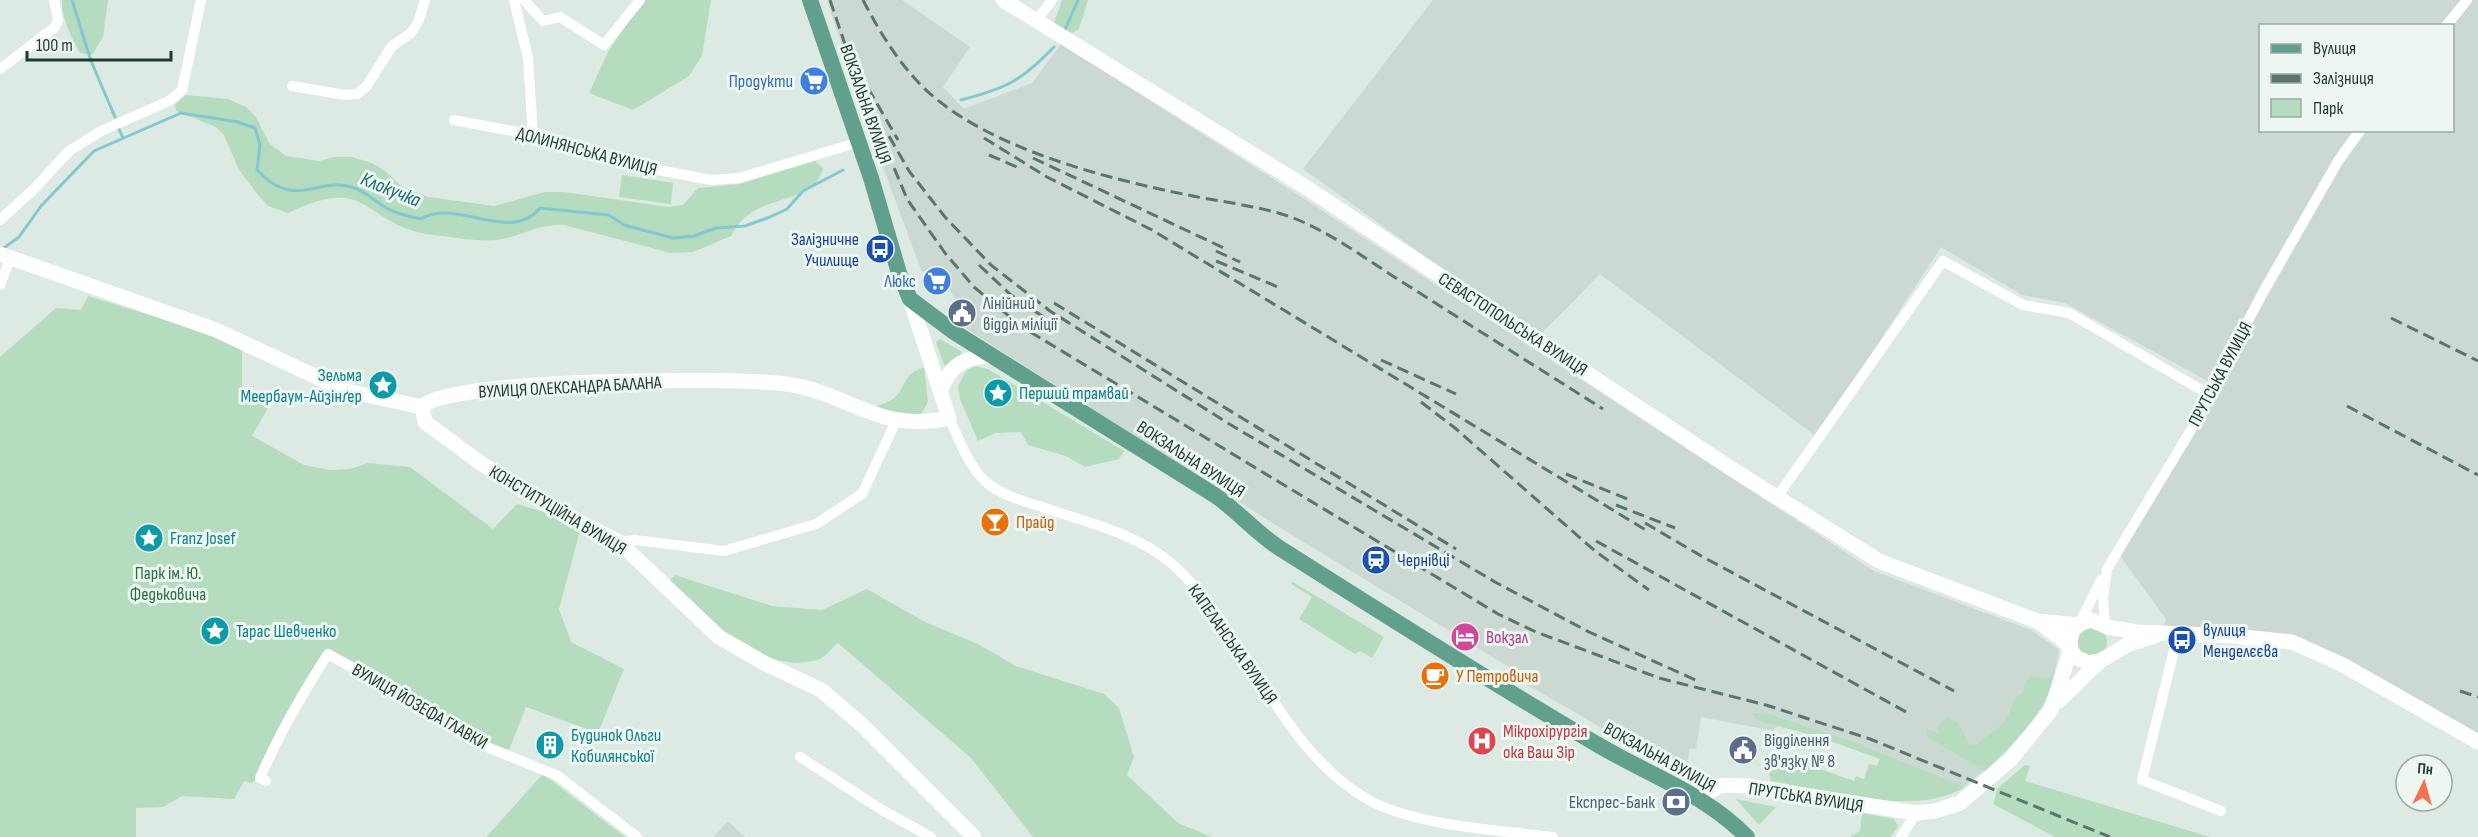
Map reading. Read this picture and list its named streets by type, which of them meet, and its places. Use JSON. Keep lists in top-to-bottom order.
{
  "streets": {
    "main road": ["ВОКЗАЛЬНА ВУЛИЦЯ"],
    "street": [
      "ДОЛИНЯНСЬКА ВУЛИЦЯ",
      "СЕВАСТОПОЛЬСЬКА ВУЛИЦЯ",
      "ПРУТСЬКА ВУЛИЦЯ",
      "ВУЛИЦЯ ОЛЕКСАНДРА БАЛАНА",
      "КОНСТИТУЦІЙНА ВУЛИЦЯ",
      "КАПЕЛАНСЬКА ВУЛИЦЯ",
      "ВУЛИЦЯ ЙОЗЕФА ГЛАВКИ"
    ]
  },
  "crossings": [
    ["ВОКЗАЛЬНА ВУЛИЦЯ", "ДОЛИНЯНСЬКА ВУЛИЦЯ"],
    ["ВОКЗАЛЬНА ВУЛИЦЯ", "ПРУТСЬКА ВУЛИЦЯ"],
    ["ВОКЗАЛЬНА ВУЛИЦЯ", "КАПЕЛАНСЬКА ВУЛИЦЯ"],
    ["ВУЛИЦЯ ОЛЕКСАНДРА БАЛАНА", "КОНСТИТУЦІЙНА ВУЛИЦЯ"],
    ["ВУЛИЦЯ ОЛЕКСАНДРА БАЛАНА", "КАПЕЛАНСЬКА ВУЛИЦЯ"]
  ],
  "water": ["Клокучка"],
  "parks": ["Парк ім. Ю. Федьковича"],
  "places": {
    "supermarket": ["Продукти", "Люкс"],
    "bus stop": ["Залізничне Училище", "вулиця Менделєєва"],
    "public building": ["Лінійний відділ міліції", "Відділення зв'язку № 8"],
    "place": [
      "Зельма Меербаум-Айзінґер",
      "Перший трамвай",
      "Franz Josef",
      "Тарас Шевченко"
    ],
    "bar": ["Прайд"],
    "station": ["Чернівці"],
    "hotel": ["Вокзал"],
    "cafe": ["У Петровича"],
    "hospital": ["Мікрохірургія ока Ваш Зір"],
    "building": ["Будинок Ольги Кобилянської"],
    "bank": ["Eкспрес-Банк"]
  },
  "legend": ["Вулиця", "Залізниця", "Парк"],
  "scale_bar": "100 m",
  "north": "top"
}
